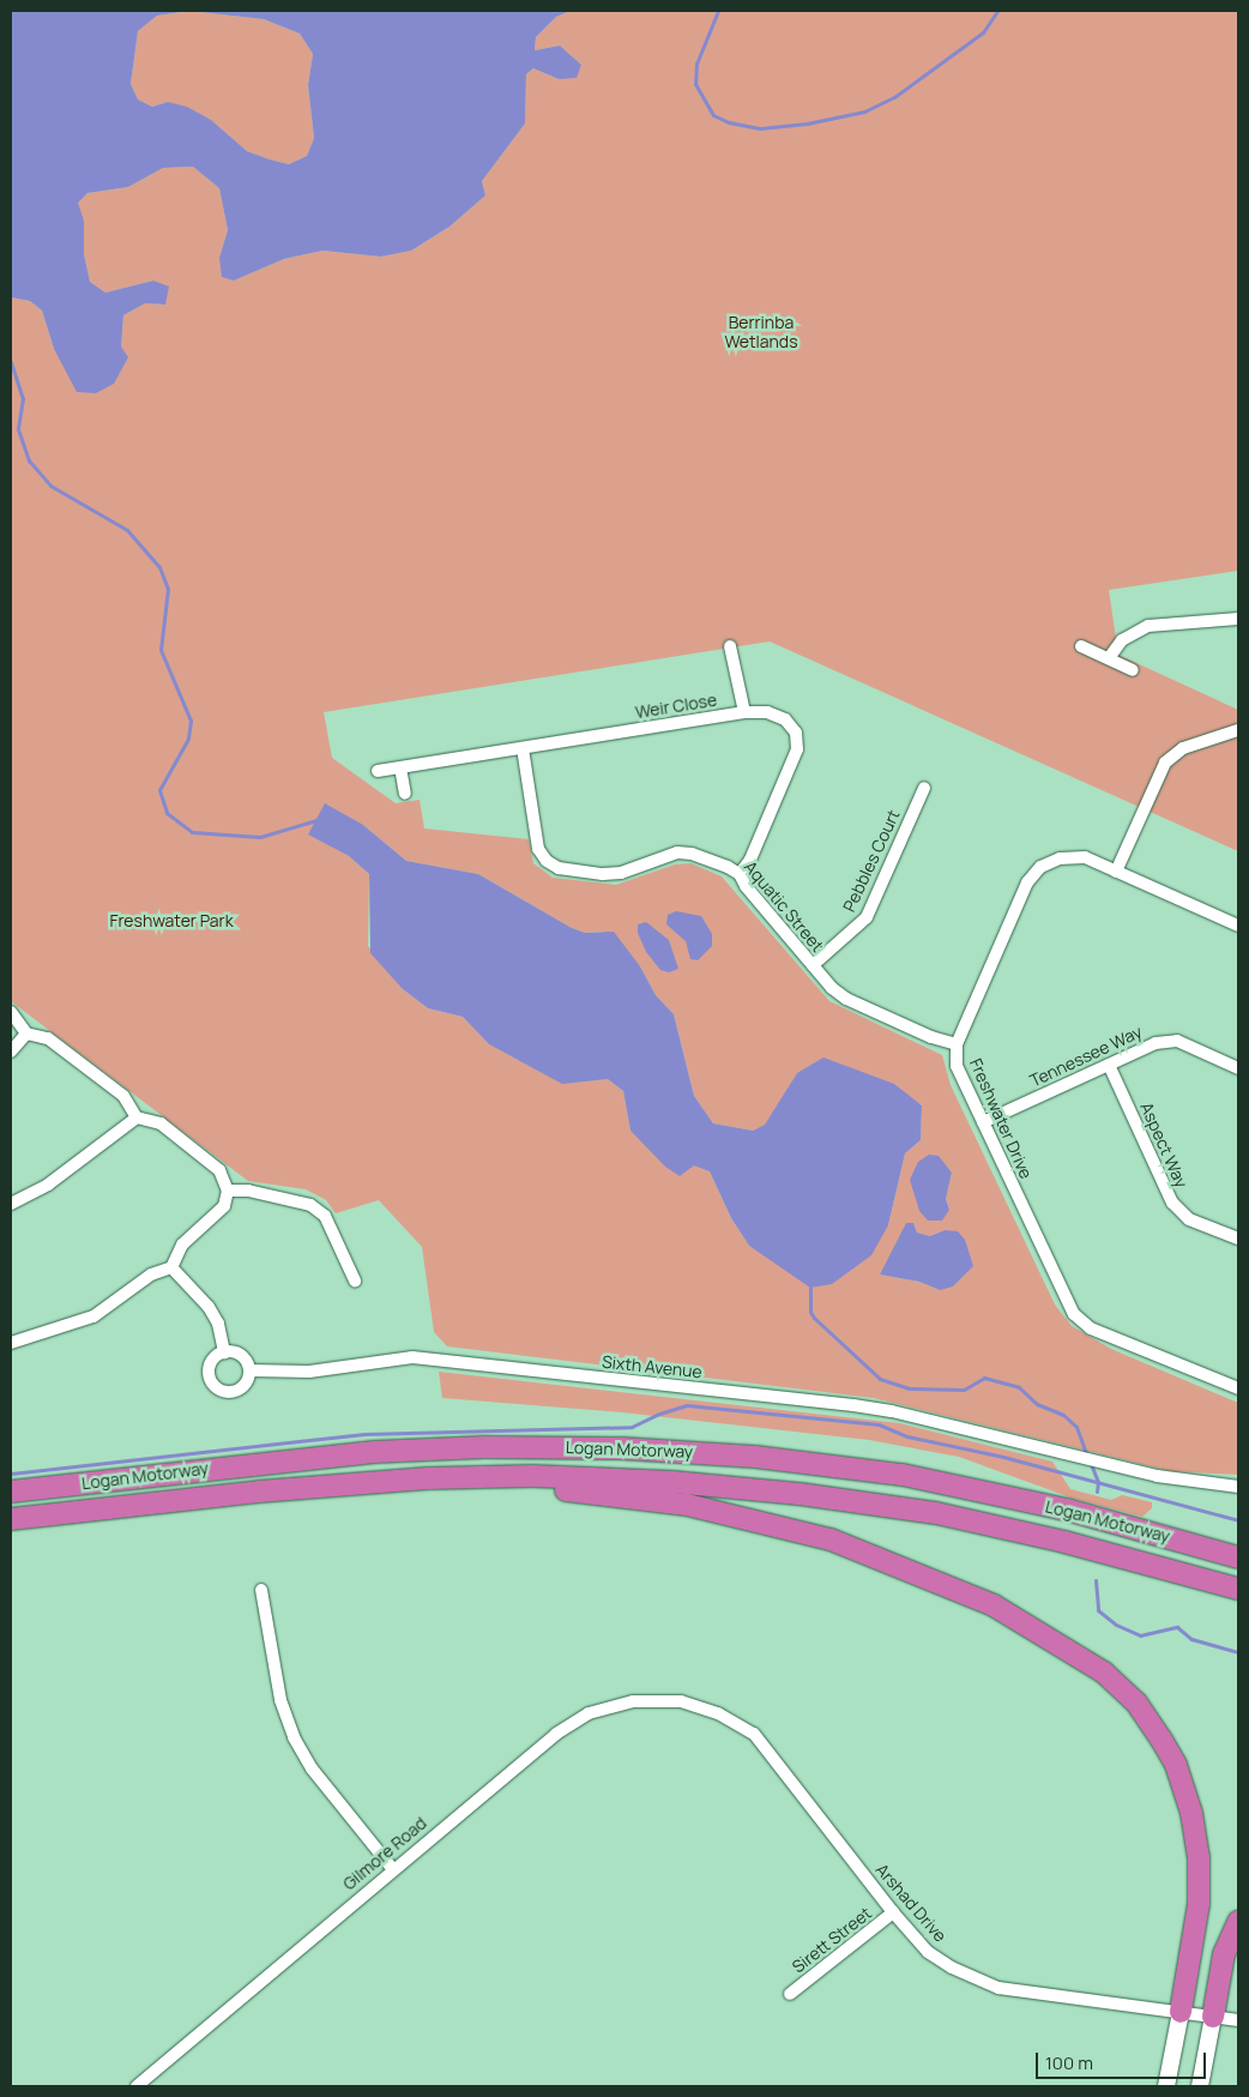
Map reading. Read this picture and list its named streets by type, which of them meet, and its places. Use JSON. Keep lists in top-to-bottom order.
{
  "streets": {
    "highway": ["Logan Motorway"],
    "street": [
      "Weir Close",
      "Pebbles Court",
      "Aquatic Street",
      "Tennessee Way",
      "Freshwater Drive",
      "Aspect Way",
      "Sixth Avenue",
      "Gilmore Road",
      "Arshad Drive",
      "Sirett Street"
    ]
  },
  "crossings": [
    ["Weir Close", "Aquatic Street"],
    ["Pebbles Court", "Aquatic Street"],
    ["Aquatic Street", "Freshwater Drive"],
    ["Tennessee Way", "Freshwater Drive"],
    ["Tennessee Way", "Aspect Way"],
    ["Gilmore Road", "Arshad Drive"],
    ["Arshad Drive", "Sirett Street"]
  ],
  "parks": ["Berrinba Wetlands", "Freshwater Park"],
  "scale_bar": "100 m"
}
